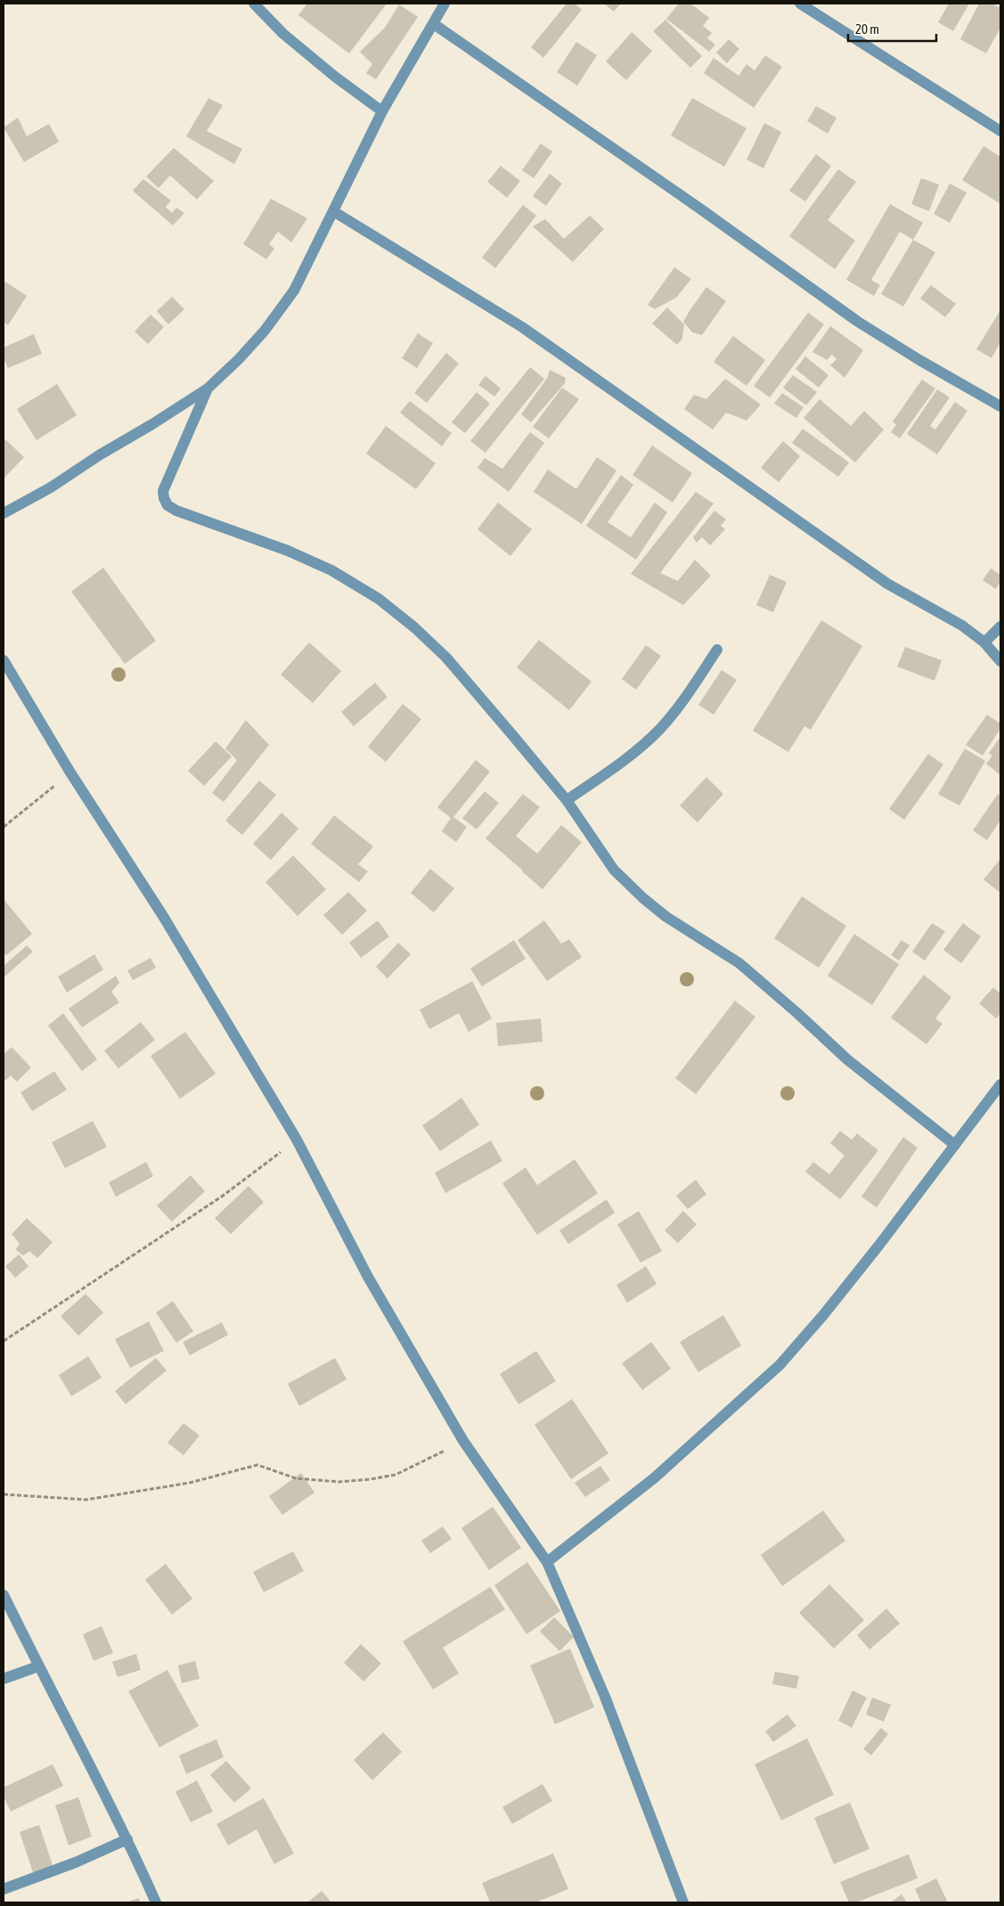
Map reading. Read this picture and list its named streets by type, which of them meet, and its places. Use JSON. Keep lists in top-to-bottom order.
{
  "scale_bar": "20 m"
}
